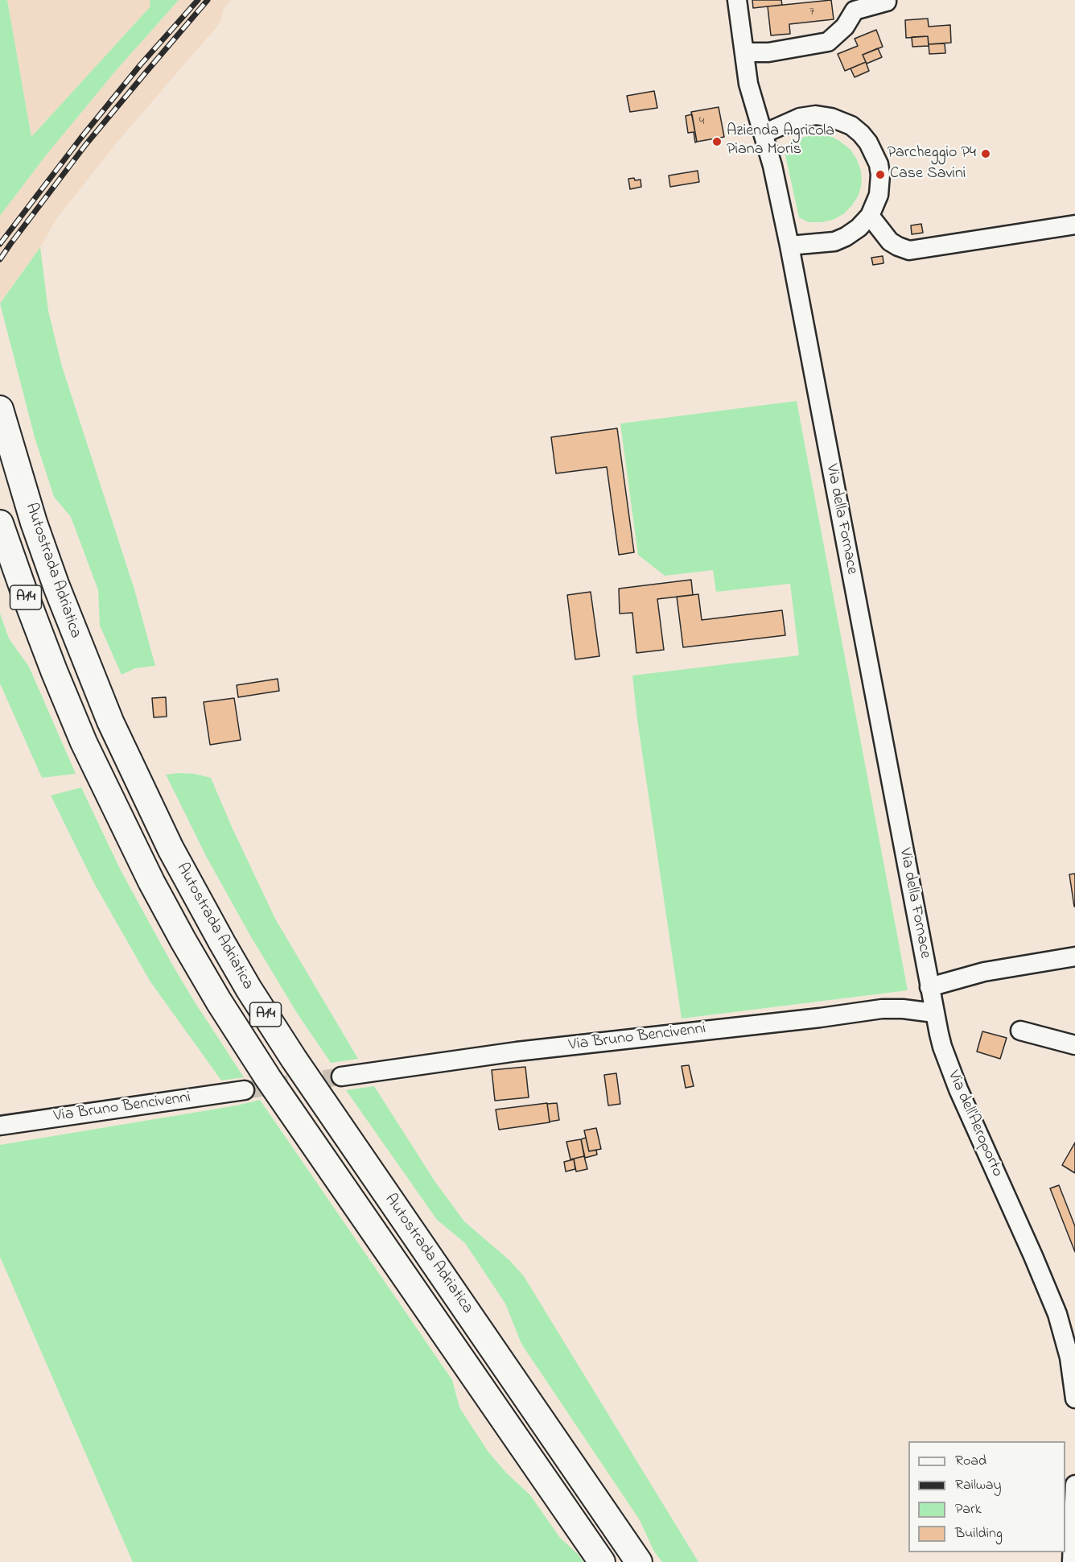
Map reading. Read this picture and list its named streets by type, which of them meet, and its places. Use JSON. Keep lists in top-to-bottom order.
{
  "streets": {
    "highway": ["Autostrada Adriatica", "A14"],
    "street": ["Via della Fornace", "Via Bruno Bencivenni", "Via dell'Aeroporto"]
  },
  "crossings": [
    ["Via della Fornace", "Via dell'Aeroporto"],
    ["Via Bruno Bencivenni", "Via dell'Aeroporto"]
  ],
  "places": ["Azienda Agricola Piana Moris", "Parcheggio P4", "Case Savini"],
  "house_numbers": ["7", "4"],
  "legend": [
    "Road",
    "Railway",
    "Park",
    "Building"
  ]
}
